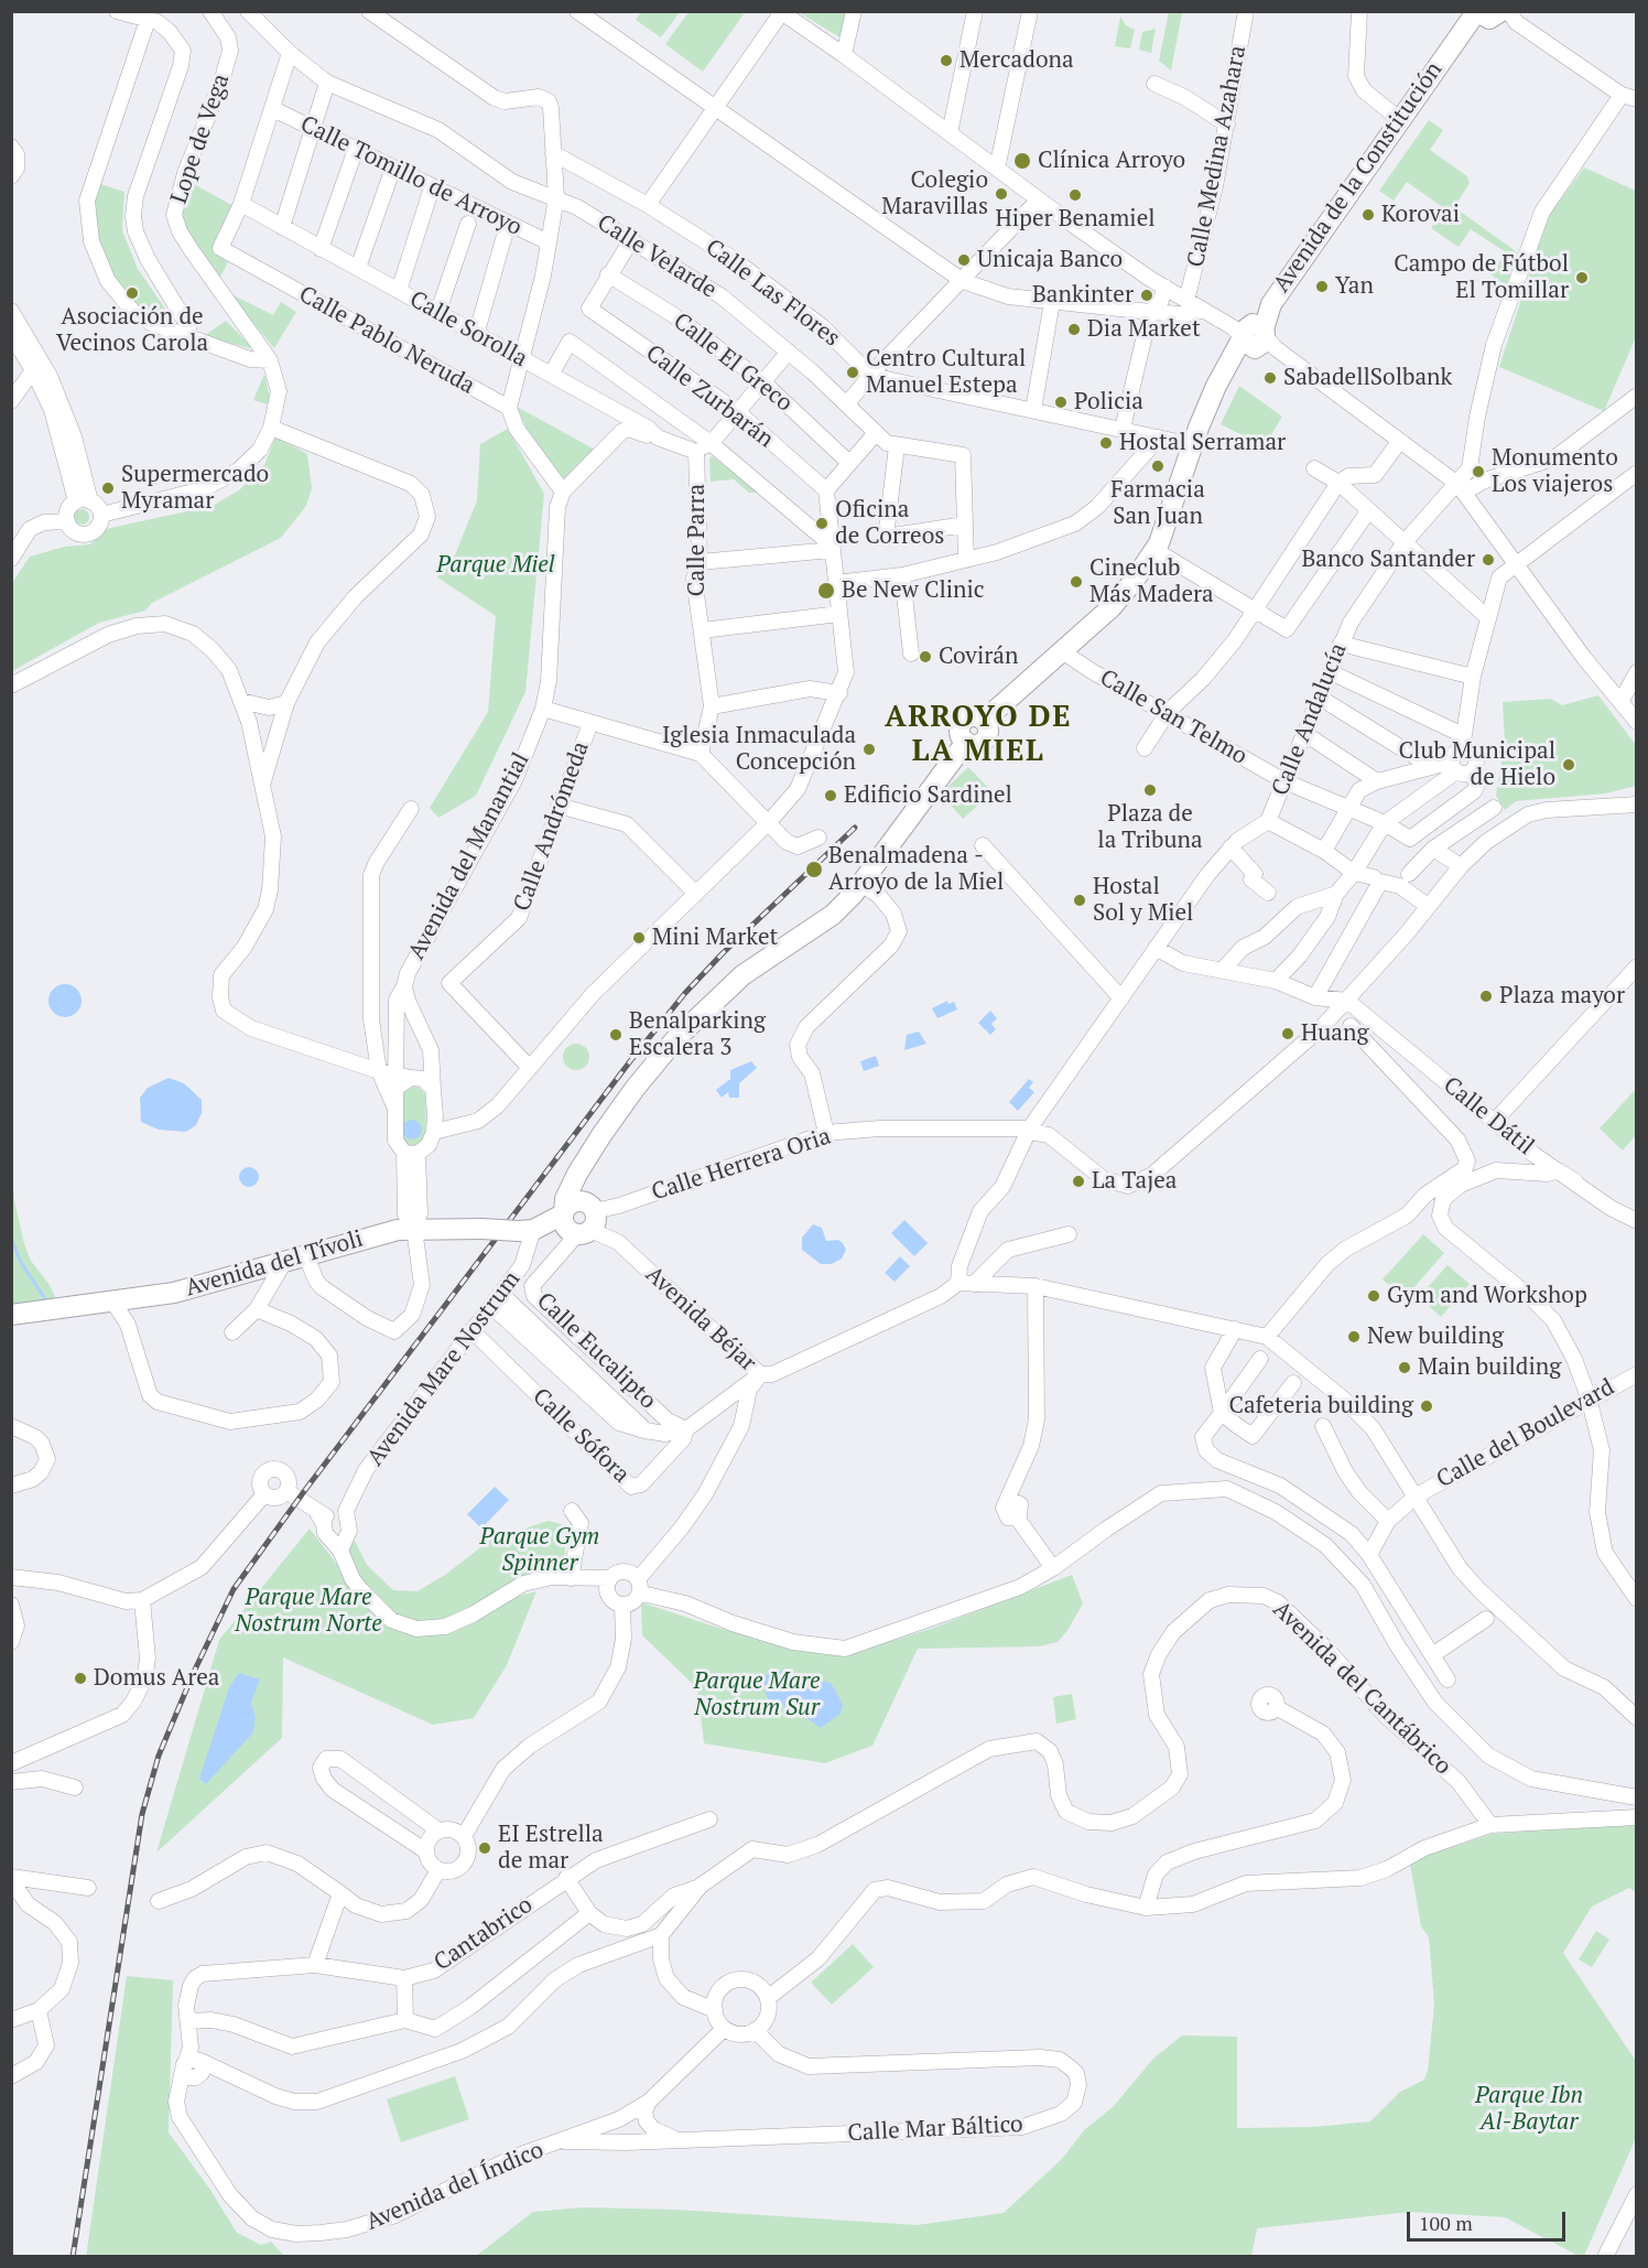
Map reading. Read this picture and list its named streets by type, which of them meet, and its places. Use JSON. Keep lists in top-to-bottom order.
{
  "streets": {
    "main road": ["Avenida de la Constitución", "Avenida del Tívoli"],
    "street": [
      "Lope de Vega",
      "Calle Medina Azahara",
      "Calle Tomillo de Arroyo",
      "Calle Velarde",
      "Calle Las Flores",
      "Calle Sorolla",
      "Calle Pablo Neruda",
      "Calle El Greco",
      "Calle Zurbarán",
      "Calle Parra",
      "Calle San Telmo",
      "Calle Andalucía",
      "Calle Andrómeda",
      "Avenida del Manantial",
      "Calle Dátil",
      "Calle Herrera Oria",
      "Avenida Béjar",
      "Calle Eucalipto",
      "Avenida Mare Nostrum",
      "Calle del Boulevard",
      "Calle Sófora",
      "Avenida del Cantábrico",
      "Cantabrico",
      "Calle Mar Báltico",
      "Avenida del Índico"
    ]
  },
  "crossings": [
    ["Calle Sorolla", "Calle Pablo Neruda"],
    ["Calle Sorolla", "Calle Parra"],
    ["Calle El Greco", "Calle Zurbarán"],
    ["Calle San Telmo", "Calle Andalucía"],
    ["Calle Andalucía", "Calle Herrera Oria"],
    ["Calle Andalucía", "Avenida Béjar"],
    ["Avenida del Manantial", "Avenida del Tívoli"],
    ["Calle Herrera Oria", "Avenida Béjar"],
    ["Calle Herrera Oria", "Calle Eucalipto"],
    ["Avenida del Tívoli", "Avenida Mare Nostrum"],
    ["Avenida Béjar", "Calle Eucalipto"],
    ["Calle Eucalipto", "Avenida Mare Nostrum"],
    ["Calle Eucalipto", "Calle Sófora"],
    ["Avenida Mare Nostrum", "Calle Sófora"],
    ["Cantabrico", "Avenida del Índico"],
    ["Calle Mar Báltico", "Avenida del Índico"]
  ],
  "districts": ["ARROYO DE LA MIEL"],
  "parks": [
    "Parque Miel",
    "Parque Gym Spinner",
    "Parque Mare Nostrum Norte",
    "Parque Mare Nostrum Sur",
    "Parque Ibn Al-Baytar"
  ],
  "places": [
    "Mercadona",
    "Clínica Arroyo",
    "Colegio Maravillas",
    "Hiper Benamiel",
    "Korovai",
    "Unicaja Banco",
    "Campo de Fútbol El Tomillar",
    "Yan",
    "Asociación de Vecinos Carola",
    "Bankinter",
    "Dia Market",
    "Centro Cultural Manuel Estepa",
    "SabadellSolbank",
    "Policia",
    "Hostal Serramar",
    "Farmacia San Juan",
    "Monumento Los viajeros",
    "Supermercado Myramar",
    "Oficina de Correos",
    "Banco Santander",
    "Cineclub Más Madera",
    "Be New Clinic",
    "Covirán",
    "Iglesia Inmaculada Concepción",
    "Club Municipal de Hielo",
    "Plaza de la Tribuna",
    "Edificio Sardinel",
    "Benalmadena - Arroyo de la Miel",
    "Hostal Sol y Miel",
    "Mini Market",
    "Plaza mayor",
    "Huang",
    "Benalparking Escalera 3",
    "La Tajea",
    "Gym and Workshop",
    "New building",
    "Main building",
    "Cafeteria building",
    "Domus Area",
    "EI Estrella de mar"
  ],
  "scale_bar": "100 m"
}
